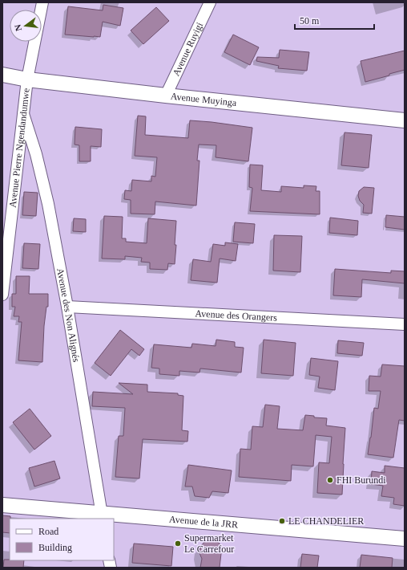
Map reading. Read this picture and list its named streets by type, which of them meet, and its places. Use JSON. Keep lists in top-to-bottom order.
{
  "streets": {
    "street": [
      "Avenue Ruyigi",
      "Avenue Muyinga",
      "Avenue Pierre Ngendandumwe",
      "Avenue des Non Alignés",
      "Avenue des Orangers",
      "Avenue de la JRR"
    ]
  },
  "crossings": [
    ["Avenue Ruyigi", "Avenue Muyinga"],
    ["Avenue Muyinga", "Avenue Pierre Ngendandumwe"],
    ["Avenue Pierre Ngendandumwe", "Avenue des Non Alignés"],
    ["Avenue des Non Alignés", "Avenue des Orangers"],
    ["Avenue des Non Alignés", "Avenue de la JRR"]
  ],
  "places": ["FHI Burundi", "LE CHANDELIER", "Supermarket Le Carrefour"],
  "legend": ["Road", "Building"],
  "scale_bar": "50 m",
  "north": "left"
}
